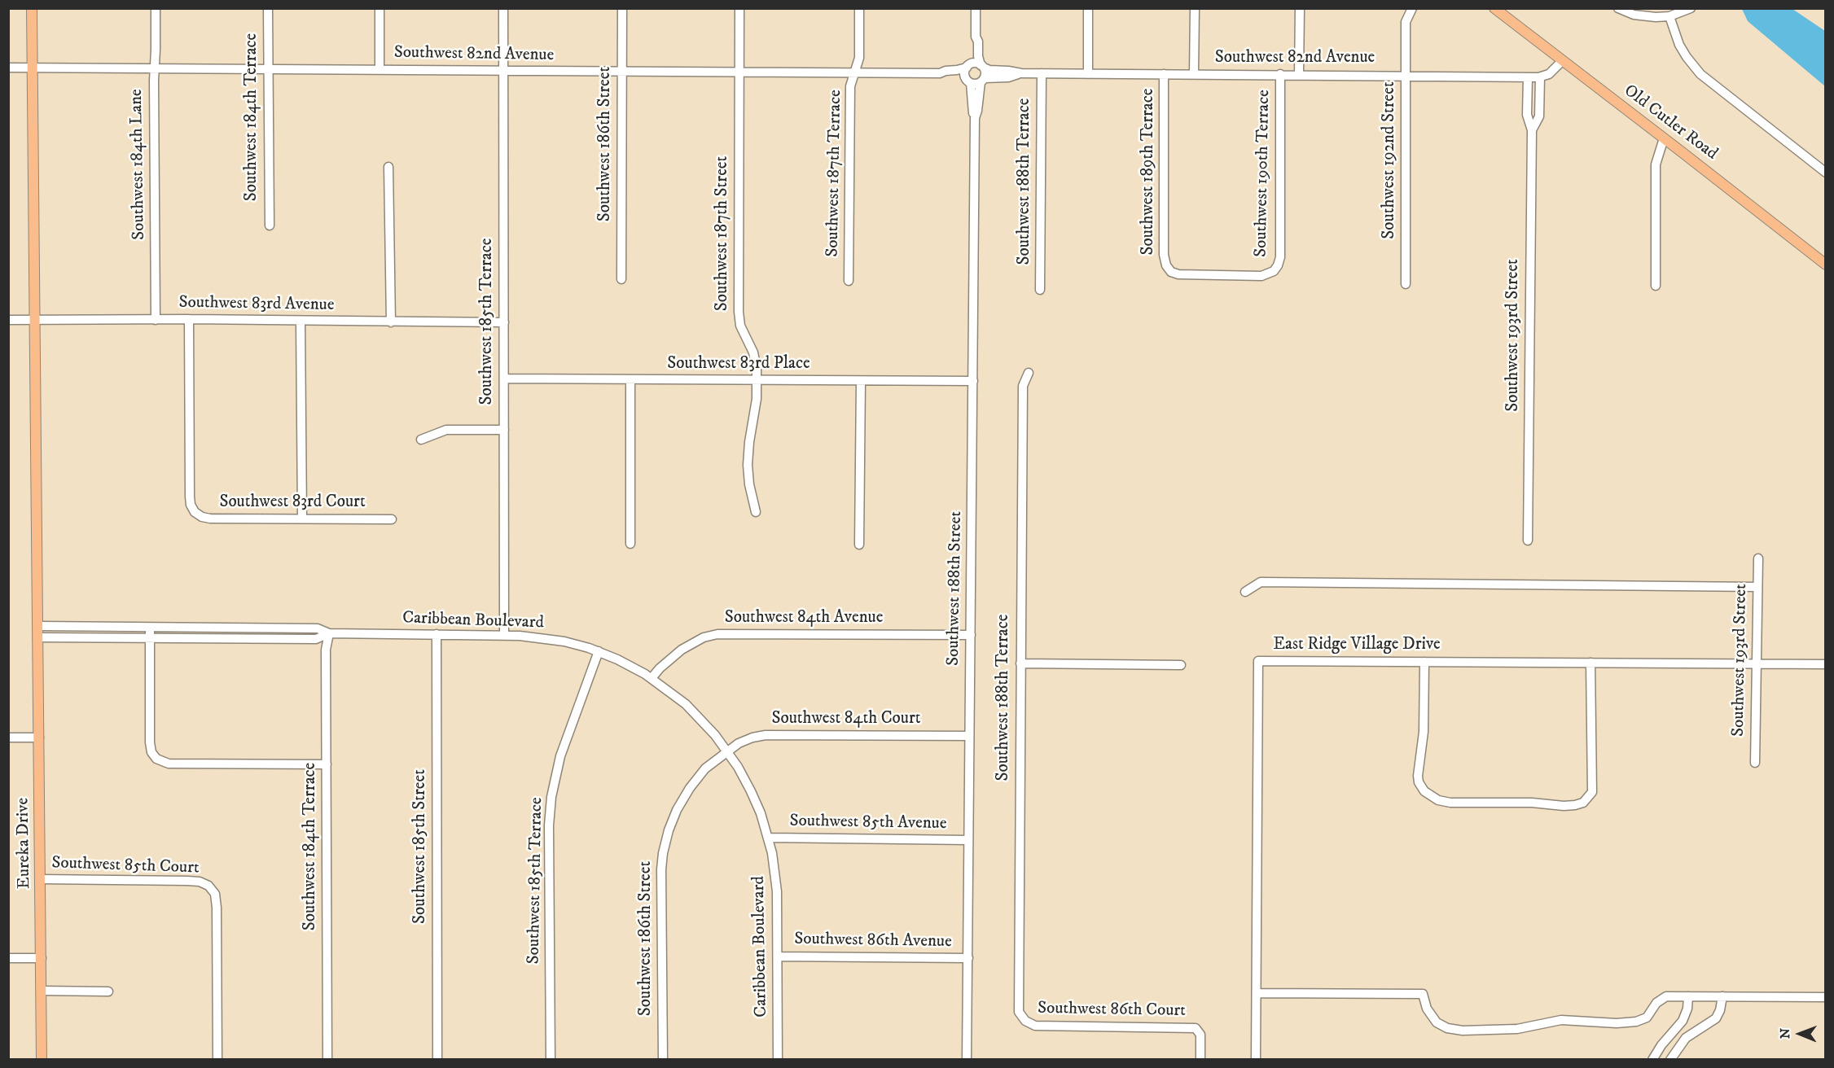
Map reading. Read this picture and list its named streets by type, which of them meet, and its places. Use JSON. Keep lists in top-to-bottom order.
{
  "streets": {
    "main road": ["Old Cutler Road", "Eureka Drive"],
    "street": [
      "Southwest 82nd Avenue",
      "Southwest 184th Terrace",
      "Southwest 186th Street",
      "Southwest 192nd Street",
      "Southwest 184th Lane",
      "Southwest 189th Terrace",
      "Southwest 187th Terrace",
      "Southwest 190th Terrace",
      "Southwest 188th Terrace",
      "Southwest 187th Street",
      "Southwest 83rd Avenue",
      "Southwest 185th Terrace",
      "Southwest 193rd Street",
      "Southwest 83rd Place",
      "Southwest 83rd Court",
      "Southwest 188th Street",
      "Southwest 84th Avenue",
      "Caribbean Boulevard",
      "East Ridge Village Drive",
      "Southwest 84th Court",
      "Southwest 85th Avenue",
      "Southwest 185th Street",
      "Southwest 85th Court",
      "Southwest 86th Avenue",
      "Southwest 86th Court"
    ]
  },
  "crossings": [
    ["Southwest 82nd Avenue", "Southwest 184th Terrace"],
    ["Southwest 82nd Avenue", "Southwest 186th Street"],
    ["Southwest 82nd Avenue", "Southwest 192nd Street"],
    ["Southwest 82nd Avenue", "Southwest 184th Lane"],
    ["Southwest 82nd Avenue", "Southwest 189th Terrace"],
    ["Southwest 82nd Avenue", "Southwest 187th Terrace"],
    ["Southwest 82nd Avenue", "Southwest 190th Terrace"],
    ["Southwest 82nd Avenue", "Southwest 188th Terrace"],
    ["Southwest 82nd Avenue", "Southwest 187th Street"],
    ["Southwest 82nd Avenue", "Southwest 185th Terrace"],
    ["Southwest 82nd Avenue", "Southwest 193rd Street"],
    ["Southwest 82nd Avenue", "Southwest 188th Street"],
    ["Southwest 82nd Avenue", "Eureka Drive"],
    ["Southwest 184th Terrace", "Caribbean Boulevard"],
    ["Southwest 186th Street", "Caribbean Boulevard"],
    ["Southwest 186th Street", "Southwest 84th Court"],
    ["Southwest 184th Lane", "Southwest 83rd Avenue"],
    ["Southwest 189th Terrace", "Southwest 190th Terrace"],
    ["Southwest 188th Terrace", "Southwest 86th Court"],
    ["Southwest 187th Street", "Southwest 83rd Place"],
    ["Southwest 83rd Avenue", "Southwest 185th Terrace"],
    ["Southwest 83rd Avenue", "Southwest 83rd Court"],
    ["Southwest 83rd Avenue", "Eureka Drive"],
    ["Southwest 185th Terrace", "Southwest 83rd Place"],
    ["Southwest 185th Terrace", "Caribbean Boulevard"],
    ["Southwest 193rd Street", "East Ridge Village Drive"],
    ["Southwest 83rd Place", "Southwest 188th Street"],
    ["Southwest 188th Street", "Southwest 84th Avenue"],
    ["Southwest 188th Street", "Southwest 84th Court"],
    ["Southwest 188th Street", "Southwest 85th Avenue"],
    ["Southwest 188th Street", "Southwest 86th Avenue"],
    ["Southwest 84th Avenue", "Caribbean Boulevard"],
    ["Caribbean Boulevard", "Southwest 84th Court"],
    ["Caribbean Boulevard", "Southwest 85th Avenue"],
    ["Caribbean Boulevard", "Eureka Drive"],
    ["Caribbean Boulevard", "Southwest 185th Street"],
    ["Caribbean Boulevard", "Southwest 86th Avenue"],
    ["Eureka Drive", "Southwest 85th Court"]
  ],
  "north": "left"
}
